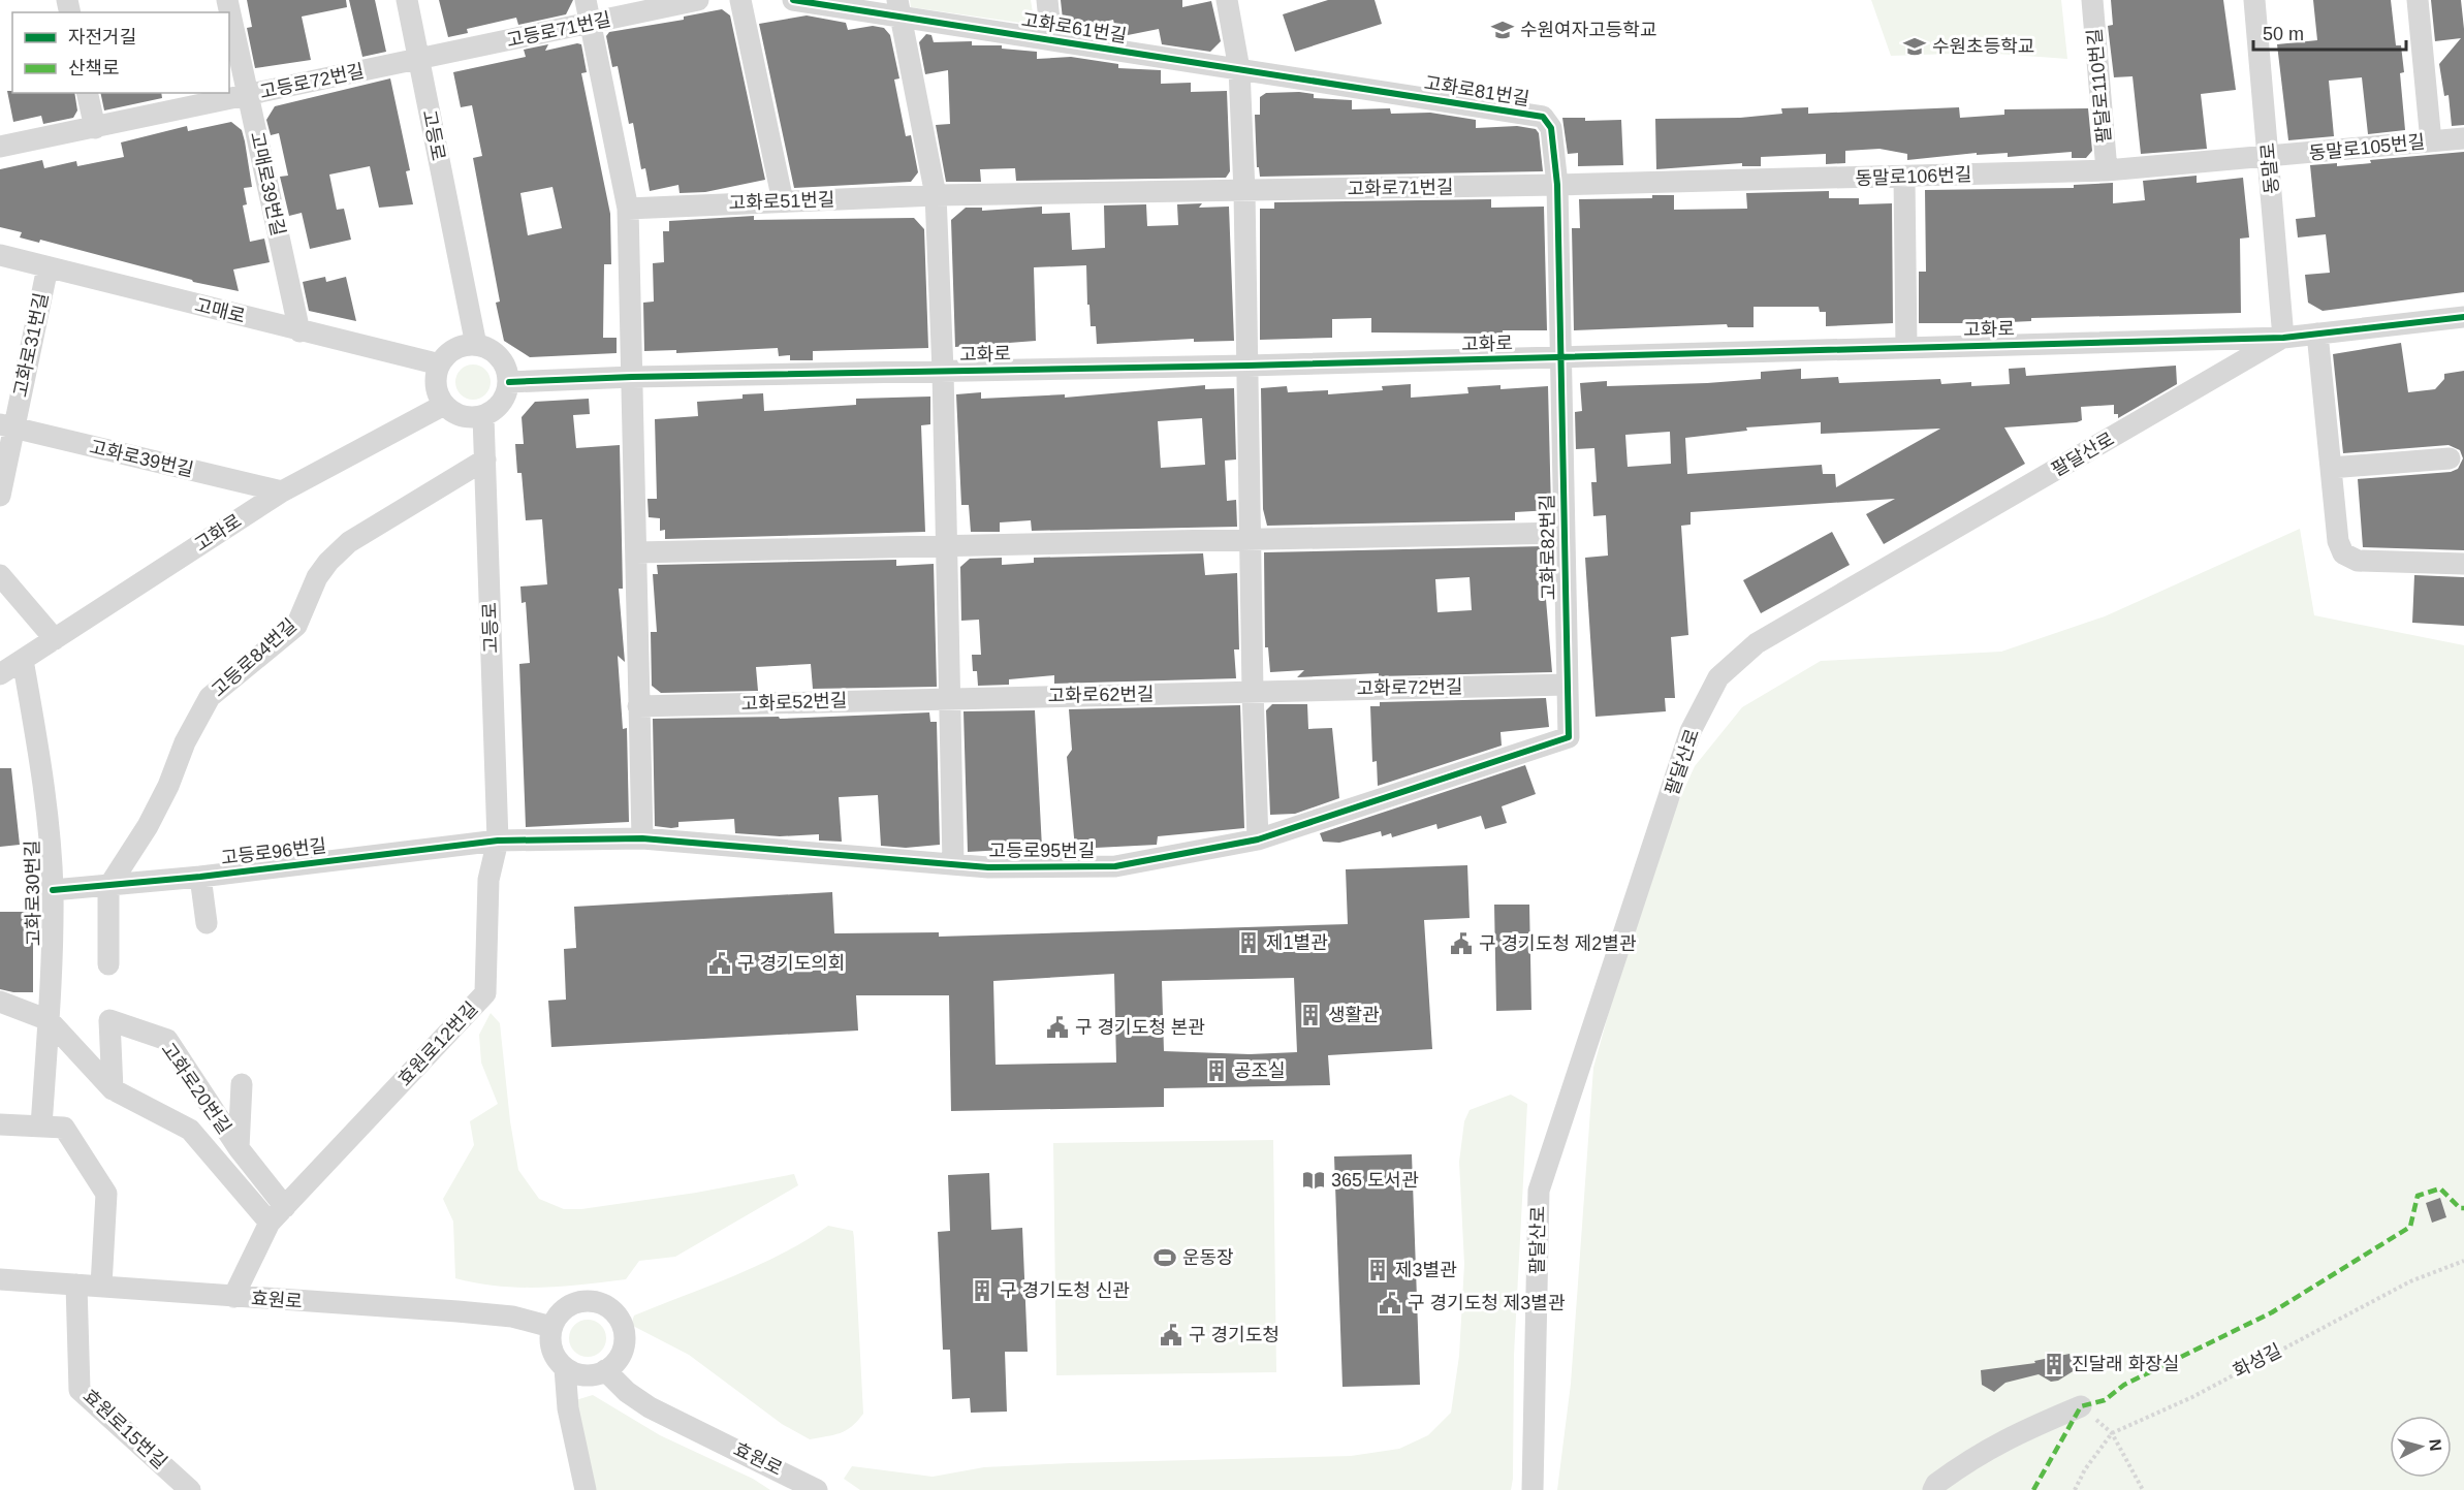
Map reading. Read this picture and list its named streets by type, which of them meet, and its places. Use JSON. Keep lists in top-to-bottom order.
{
  "streets": {
    "street": [
      "고화로61번길",
      "고등로71번길",
      "고등로72번길",
      "팔달로110번길",
      "고화로81번길",
      "고등로",
      "동말로105번길",
      "동말로",
      "동말로106번길",
      "고매로39번길",
      "고화로71번길",
      "고화로51번길",
      "고매로",
      "고화로",
      "고화로31번길",
      "팔달산로",
      "고화로39번길",
      "고화로82번길",
      "고등로84번길",
      "고화로72번길",
      "고화로62번길",
      "고화로52번길",
      "고등로95번길",
      "고등로96번길",
      "고화로30번길",
      "효원로12번길",
      "고화로20번길",
      "효원로",
      "효원로15번길"
    ],
    "path": ["화성길"]
  },
  "crossings": [
    ["고화로61번길", "고화로81번길"],
    ["고등로71번길", "고등로72번길"],
    ["고등로71번길", "고등로"],
    ["고등로72번길", "고등로"],
    ["고등로72번길", "고매로39번길"],
    ["팔달로110번길", "동말로106번길"],
    ["고화로81번길", "동말로106번길"],
    ["고화로81번길", "고화로71번길"],
    ["고화로81번길", "고화로"],
    ["고화로81번길", "고화로82번길"],
    ["고등로", "고매로"],
    ["고등로", "고화로"],
    ["고등로", "고등로84번길"],
    ["고등로", "고등로95번길"],
    ["고등로", "고등로96번길"],
    ["고등로", "효원로12번길"],
    ["동말로105번길", "동말로"],
    ["동말로105번길", "동말로106번길"],
    ["동말로", "동말로106번길"],
    ["동말로", "고화로"],
    ["동말로", "팔달산로"],
    ["동말로106번길", "고화로71번길"],
    ["고매로39번길", "고매로"],
    ["고매로", "고화로"],
    ["고매로", "고화로31번길"],
    ["고화로", "팔달산로"],
    ["고화로", "고화로39번길"],
    ["고화로", "고화로82번길"],
    ["고화로", "고화로30번길"],
    ["고화로31번길", "고화로39번길"],
    ["고화로82번길", "고화로72번길"],
    ["고화로82번길", "고등로95번길"],
    ["고등로84번길", "고등로96번길"],
    ["고화로72번길", "고화로62번길"],
    ["고화로62번길", "고화로52번길"],
    ["고등로95번길", "고등로96번길"],
    ["고등로95번길", "효원로12번길"],
    ["고등로96번길", "고화로30번길"],
    ["고등로96번길", "효원로12번길"],
    ["고화로30번길", "고화로20번길"],
    ["효원로12번길", "고화로20번길"],
    ["효원로12번길", "효원로"],
    ["효원로", "효원로15번길"]
  ],
  "places": {
    "school or university": ["수원여자고등학교", "수원초등학교"],
    "building": [
      "제1별관",
      "생활관",
      "공조실",
      "제3별관",
      "구 경기도청 신관",
      "진달래 화장실"
    ],
    "public building": [
      "구 경기도청 제2별관",
      "구 경기도의회",
      "구 경기도청 본관",
      "구 경기도청 제3별관",
      "구 경기도청"
    ],
    "library": ["365 도서관"],
    "sports": ["운동장"]
  },
  "legend": ["자전거길", "산책로"],
  "scale_bar": "50 m",
  "north": "right"
}
